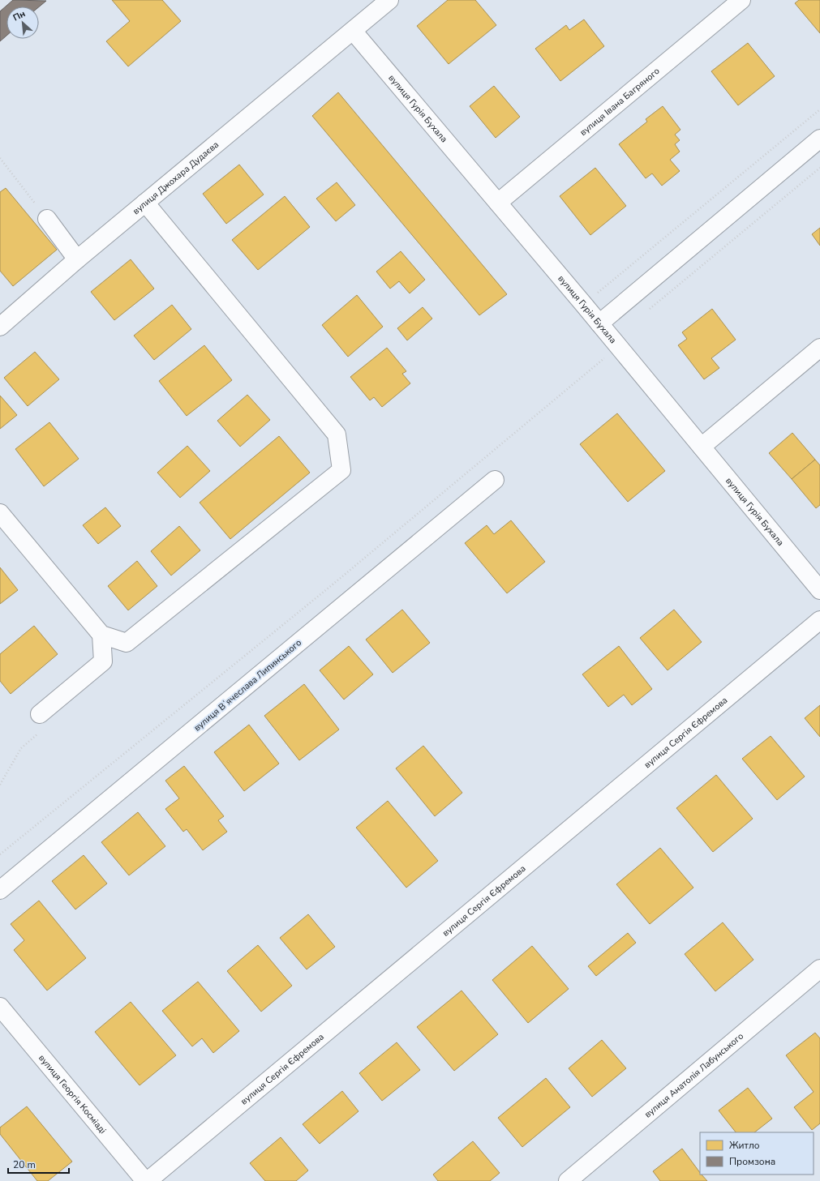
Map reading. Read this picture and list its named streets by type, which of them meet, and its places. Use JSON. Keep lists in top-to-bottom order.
{
  "streets": {
    "street": [
      "вулиця Івана Багряного",
      "вулиця Гурія Бухала",
      "вулиця Джохара Дудаєва",
      "вулиця Вʼячеслава Липинського",
      "вулиця Сергія Єфремова",
      "вулиця Анатолія Лабунського",
      "вулиця Георгія Косміаді"
    ]
  },
  "crossings": [
    ["вулиця Івана Багряного", "вулиця Гурія Бухала"],
    ["вулиця Гурія Бухала", "вулиця Джохара Дудаєва"]
  ],
  "legend": ["Житло", "Промзона"],
  "scale_bar": "20 m",
  "north": "top left"
}
